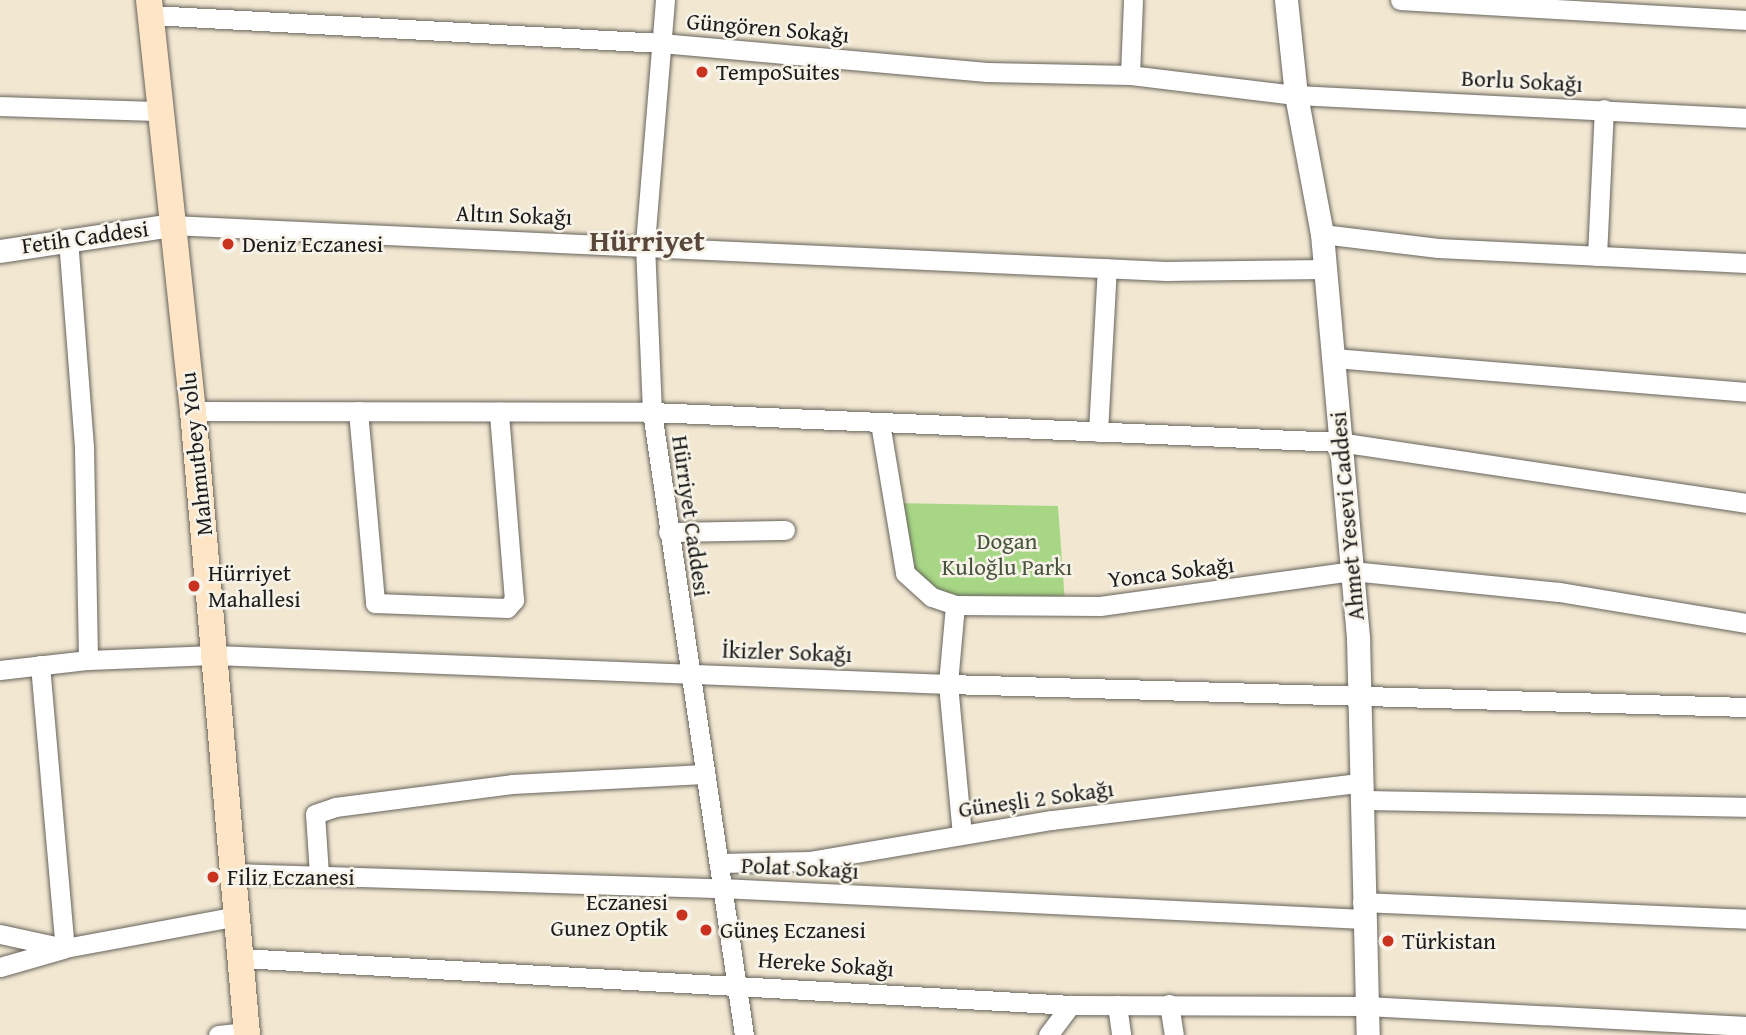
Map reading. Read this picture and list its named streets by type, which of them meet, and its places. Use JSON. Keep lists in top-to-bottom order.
{
  "streets": {
    "main road": ["Mahmutbey Yolu"],
    "street": [
      "Güngören Sokağı",
      "Borlu Sokağı",
      "Altın Sokağı",
      "Fetih Caddesi",
      "Hürriyet Caddesi",
      "Ahmet Yesevi Caddesi",
      "Yonca Sokağı",
      "İkizler Sokağı",
      "Güneşli 2 Sokağı",
      "Polat Sokağı",
      "Hereke Sokağı"
    ]
  },
  "crossings": [
    ["Güngören Sokağı", "Borlu Sokağı"],
    ["Güngören Sokağı", "Mahmutbey Yolu"],
    ["Güngören Sokağı", "Hürriyet Caddesi"],
    ["Güngören Sokağı", "Ahmet Yesevi Caddesi"],
    ["Borlu Sokağı", "Ahmet Yesevi Caddesi"],
    ["Altın Sokağı", "Fetih Caddesi"],
    ["Altın Sokağı", "Mahmutbey Yolu"],
    ["Altın Sokağı", "Hürriyet Caddesi"],
    ["Altın Sokağı", "Ahmet Yesevi Caddesi"],
    ["Fetih Caddesi", "Mahmutbey Yolu"],
    ["Mahmutbey Yolu", "İkizler Sokağı"],
    ["Mahmutbey Yolu", "Polat Sokağı"],
    ["Mahmutbey Yolu", "Hereke Sokağı"],
    ["Hürriyet Caddesi", "İkizler Sokağı"],
    ["Hürriyet Caddesi", "Güneşli 2 Sokağı"],
    ["Hürriyet Caddesi", "Polat Sokağı"],
    ["Hürriyet Caddesi", "Hereke Sokağı"],
    ["Ahmet Yesevi Caddesi", "Yonca Sokağı"],
    ["Ahmet Yesevi Caddesi", "İkizler Sokağı"],
    ["Ahmet Yesevi Caddesi", "Güneşli 2 Sokağı"],
    ["Ahmet Yesevi Caddesi", "Polat Sokağı"],
    ["Ahmet Yesevi Caddesi", "Hereke Sokağı"]
  ],
  "districts": ["Hürriyet"],
  "parks": ["Dogan Kuloğlu Parkı"],
  "places": [
    "TempoSuites",
    "Deniz Eczanesi",
    "Hürriyet Mahallesi",
    "Filiz Eczanesi",
    "Eczanesi Gunez Optik",
    "Güneş Eczanesi",
    "Türkistan"
  ]
}
